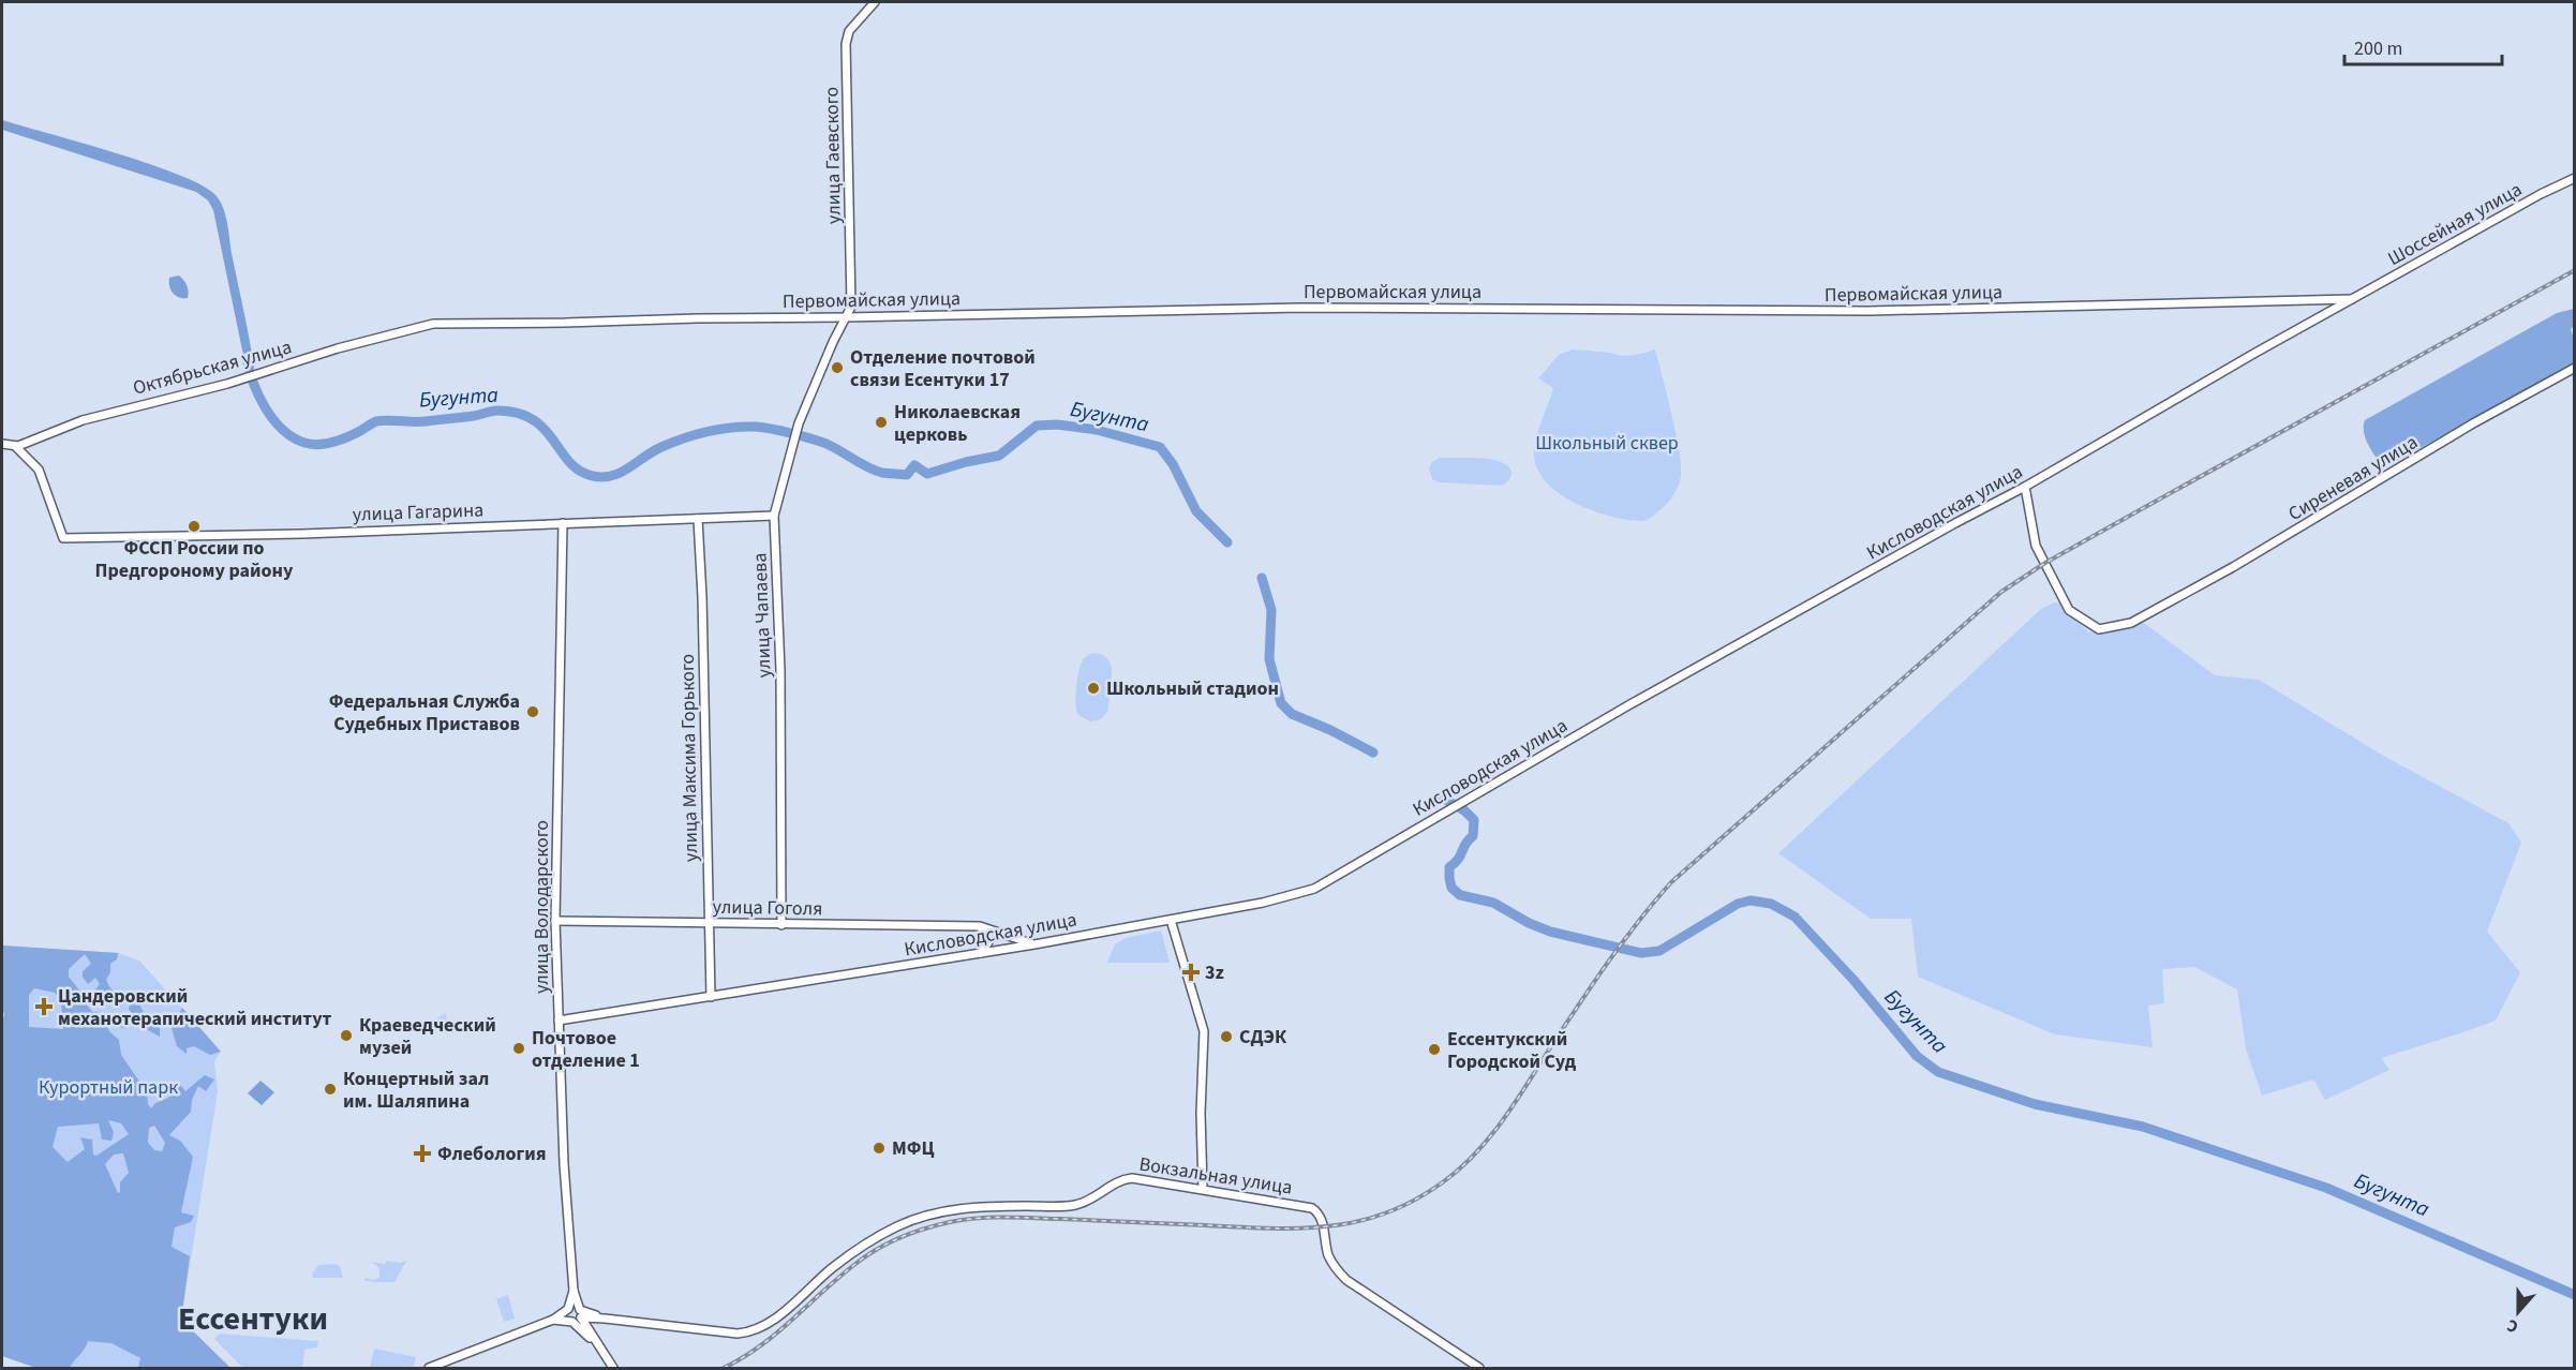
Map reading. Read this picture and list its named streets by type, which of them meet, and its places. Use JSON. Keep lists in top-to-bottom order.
{
  "streets": {
    "street": [
      "улица Гаевского",
      "Шоссейная улица",
      "Первомайская улица",
      "Октябрьская улица",
      "Сиреневая улица",
      "улица Гагарина",
      "Кисловодская улица",
      "улица Чапаева",
      "улица Максима Горького",
      "улица Володарского",
      "улица Гоголя",
      "Вокзальная улица"
    ]
  },
  "crossings": [
    ["улица Гаевского", "Первомайская улица"],
    ["улица Гаевского", "улица Чапаева"],
    ["Шоссейная улица", "Первомайская улица"],
    ["Шоссейная улица", "Кисловодская улица"],
    ["Первомайская улица", "Октябрьская улица"],
    ["Первомайская улица", "Кисловодская улица"],
    ["Первомайская улица", "улица Чапаева"],
    ["Октябрьская улица", "улица Гагарина"],
    ["Сиреневая улица", "Кисловодская улица"],
    ["улица Гагарина", "улица Чапаева"],
    ["улица Гагарина", "улица Максима Горького"],
    ["улица Гагарина", "улица Володарского"],
    ["Кисловодская улица", "улица Максима Горького"],
    ["Кисловодская улица", "улица Володарского"],
    ["Кисловодская улица", "улица Гоголя"],
    ["улица Чапаева", "улица Гоголя"],
    ["улица Максима Горького", "улица Гоголя"],
    ["улица Володарского", "улица Гоголя"]
  ],
  "districts": ["Ессентуки"],
  "water": ["Бугунта"],
  "parks": ["Школьный сквер", "Курортный парк"],
  "places": {
    "other": [
      "Отделение почтовой связи Есентуки 17",
      "Николаевская церковь",
      "ФССП России по Предгороному району",
      "Школьный стадион",
      "Федеральная Служба Судебных Приставов",
      "Краеведческий музей",
      "СДЭК",
      "Почтовое отделение 1",
      "Ессентукский Городской Суд",
      "Концертный зал им. Шаляпина",
      "МФЦ"
    ],
    "health": ["3z", "Цандеровский механотерапический институт", "Флебология"]
  },
  "scale_bar": "200 m",
  "north": "bottom"
}
